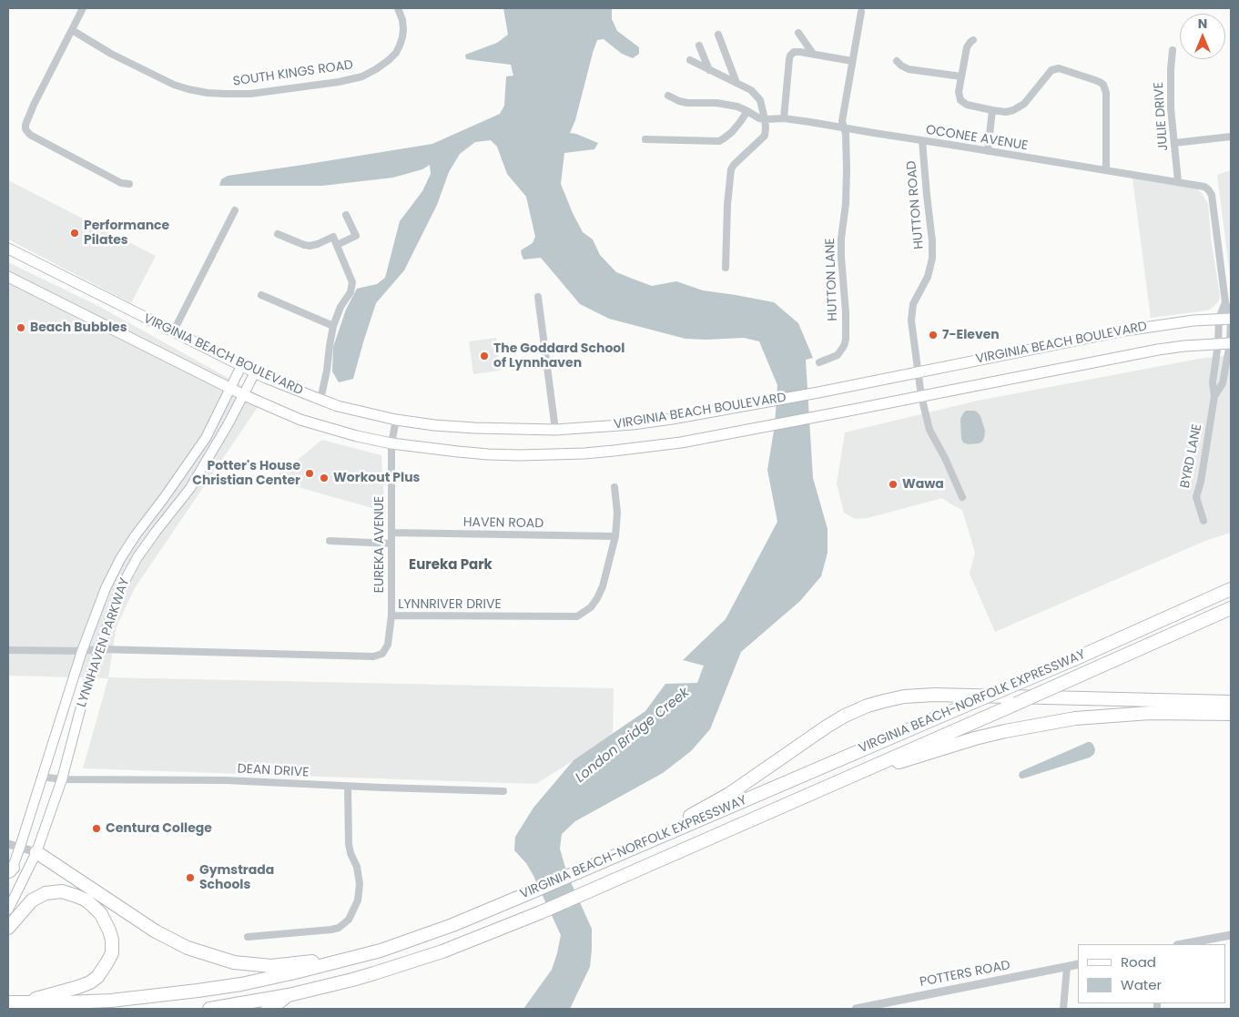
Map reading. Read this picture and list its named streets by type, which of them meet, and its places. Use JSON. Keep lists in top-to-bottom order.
{
  "streets": {
    "highway": ["VIRGINIA BEACH-NORFOLK EXPRESSWAY"],
    "main road": ["VIRGINIA BEACH BOULEVARD", "LYNNHAVEN PARKWAY"],
    "street": [
      "SOUTH KINGS ROAD",
      "JULIE DRIVE",
      "OCONEE AVENUE",
      "HUTTON ROAD",
      "HUTTON LANE",
      "BYRD LANE",
      "HAVEN ROAD",
      "EUREKA AVENUE",
      "LYNNRIVER DRIVE",
      "DEAN DRIVE",
      "POTTERS ROAD"
    ]
  },
  "crossings": [
    ["JULIE DRIVE", "OCONEE AVENUE"],
    ["OCONEE AVENUE", "HUTTON ROAD"],
    ["OCONEE AVENUE", "HUTTON LANE"],
    ["OCONEE AVENUE", "BYRD LANE"],
    ["HUTTON ROAD", "VIRGINIA BEACH BOULEVARD"],
    ["VIRGINIA BEACH BOULEVARD", "BYRD LANE"],
    ["VIRGINIA BEACH BOULEVARD", "EUREKA AVENUE"],
    ["VIRGINIA BEACH BOULEVARD", "LYNNHAVEN PARKWAY"],
    ["HAVEN ROAD", "EUREKA AVENUE"],
    ["HAVEN ROAD", "LYNNRIVER DRIVE"],
    ["EUREKA AVENUE", "LYNNRIVER DRIVE"],
    ["LYNNRIVER DRIVE", "LYNNHAVEN PARKWAY"],
    ["LYNNHAVEN PARKWAY", "DEAN DRIVE"]
  ],
  "districts": ["Eureka Park"],
  "water": ["London Bridge Creek"],
  "places": [
    "Performance Pilates",
    "Beach Bubbles",
    "7-Eleven",
    "The Goddard School of Lynnhaven",
    "Potter's House Christian Center",
    "Workout Plus",
    "Wawa",
    "Centura College",
    "Gymstrada Schools"
  ],
  "legend": ["Road", "Water"],
  "north": "top"
}
